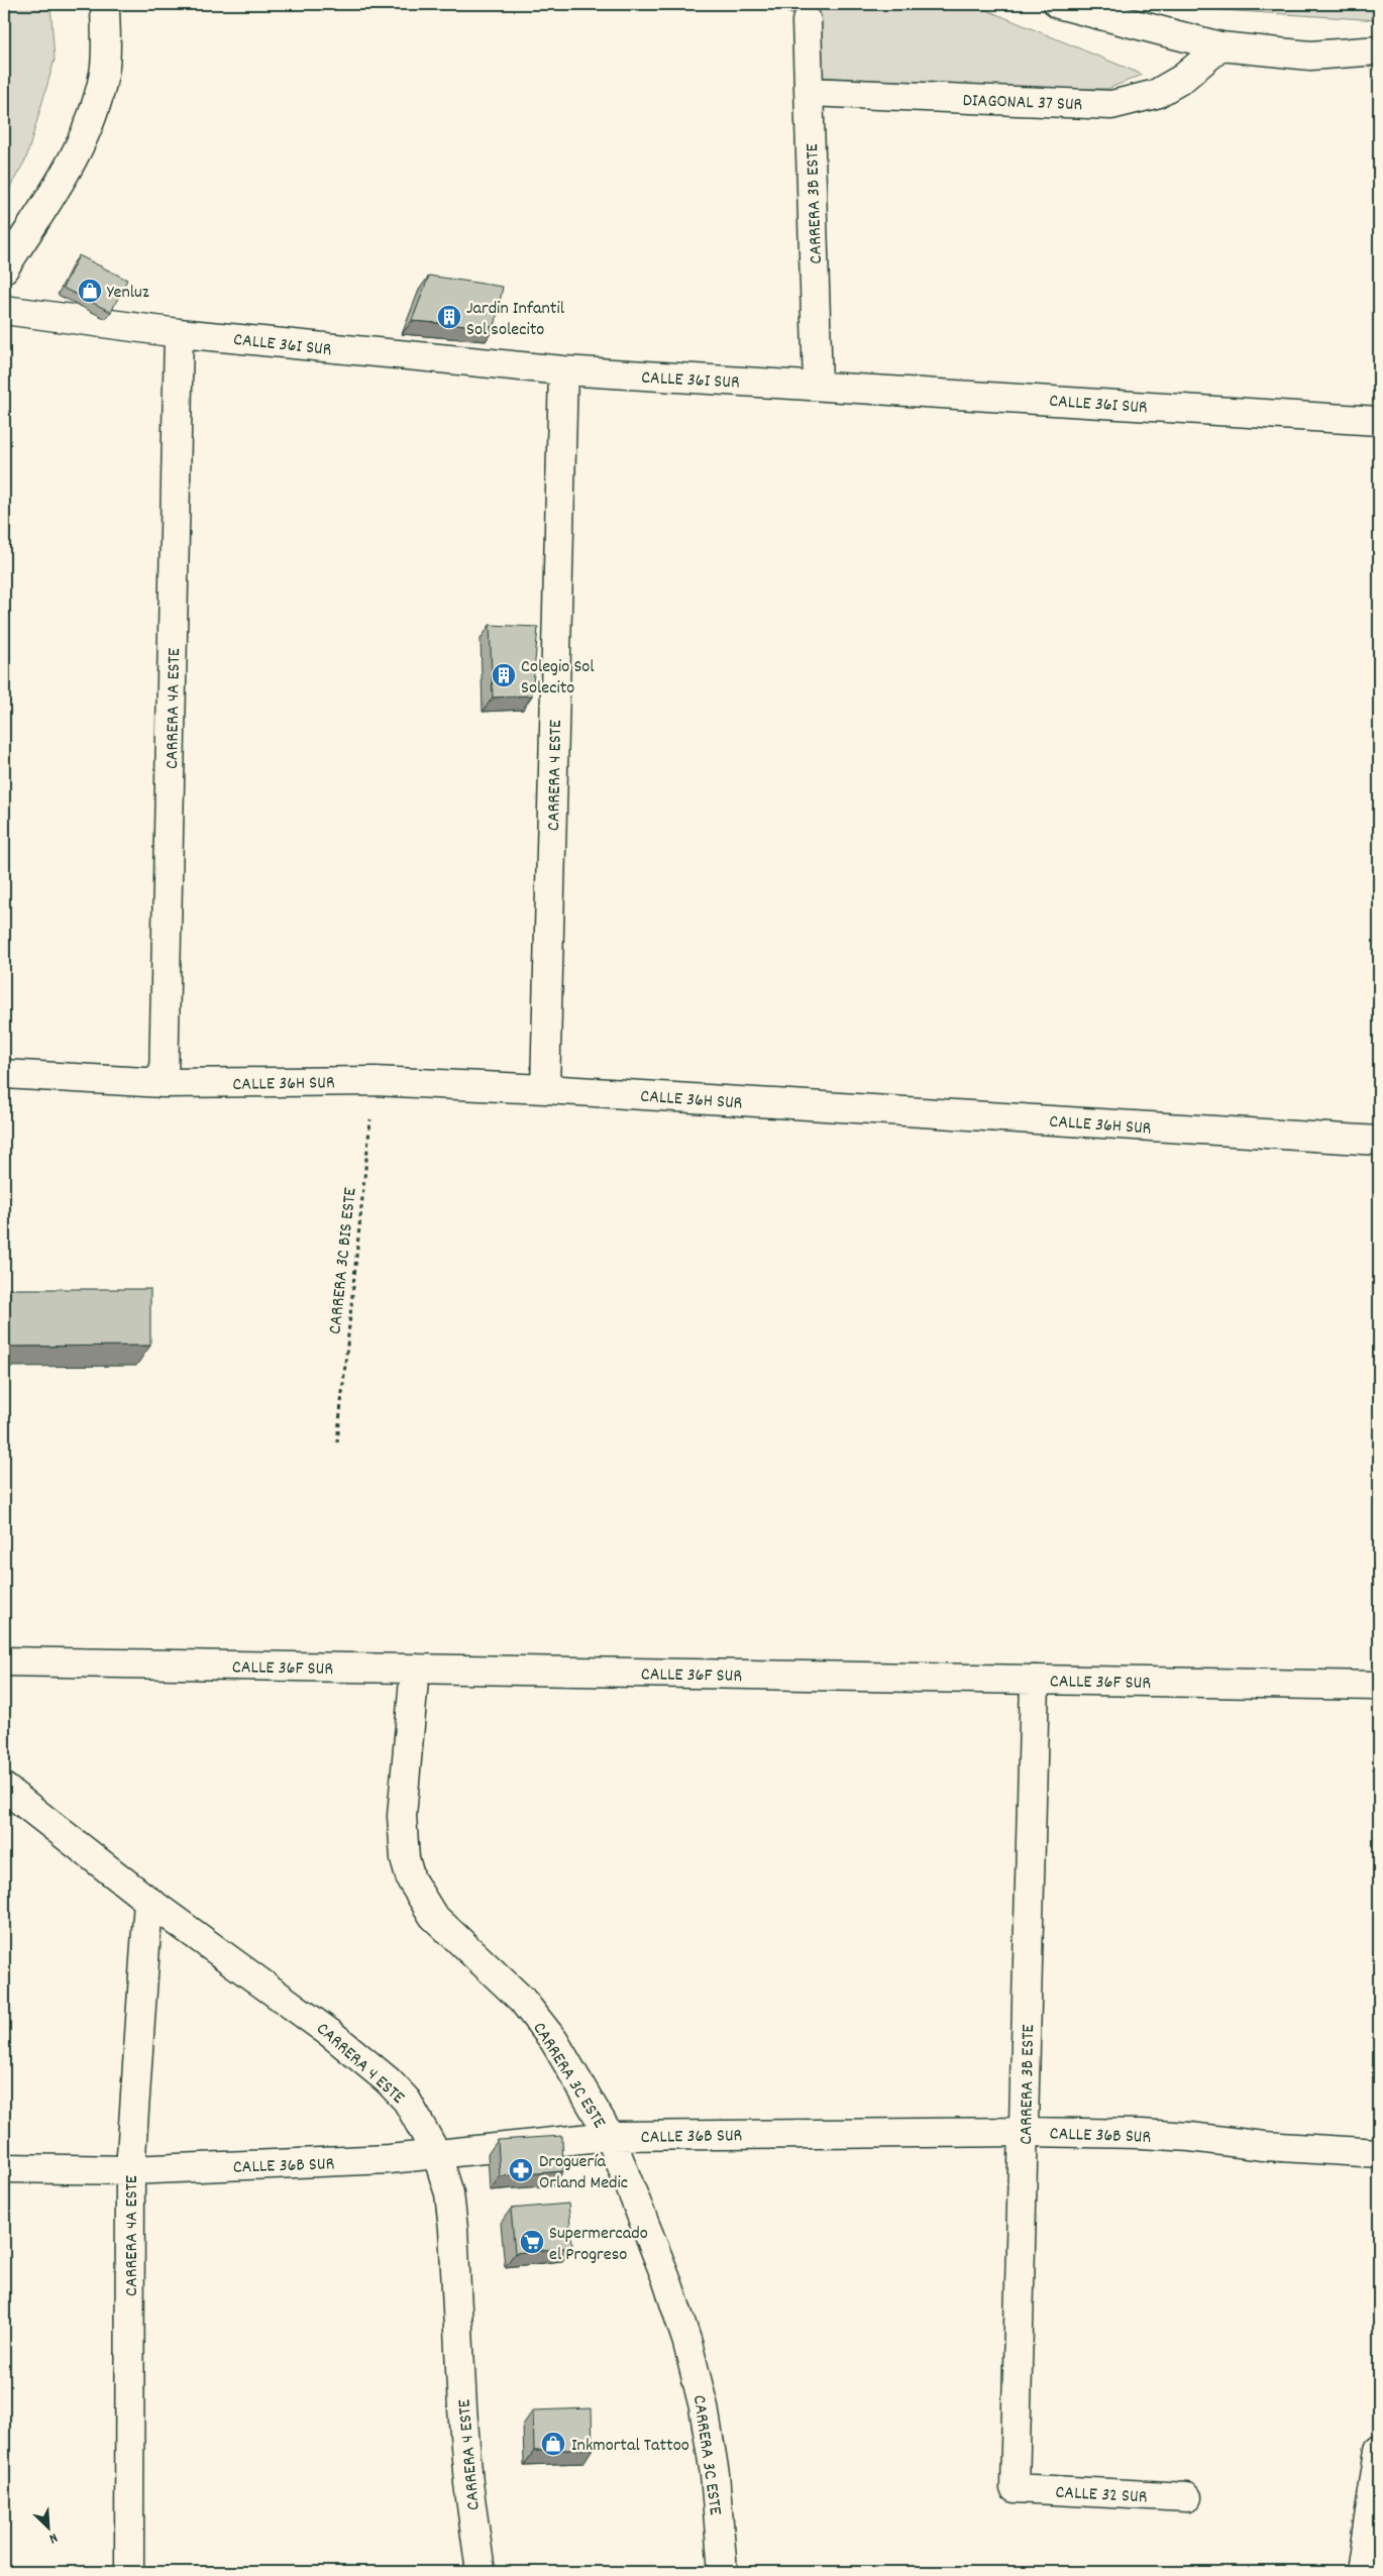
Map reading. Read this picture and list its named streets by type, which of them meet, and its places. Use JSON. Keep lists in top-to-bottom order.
{
  "streets": {
    "street": [
      "DIAGONAL 37 SUR",
      "CARRERA 3B ESTE",
      "CALLE 36I SUR",
      "CARRERA 4A ESTE",
      "CARRERA 4 ESTE",
      "CALLE 36H SUR",
      "CALLE 36F SUR",
      "CARRERA 3C ESTE",
      "CALLE 36B SUR",
      "CALLE 32 SUR"
    ],
    "path": ["CARRERA 3C BIS ESTE"]
  },
  "crossings": [
    ["DIAGONAL 37 SUR", "CARRERA 3B ESTE"],
    ["CARRERA 3B ESTE", "CALLE 36I SUR"],
    ["CARRERA 3B ESTE", "CALLE 36F SUR"],
    ["CARRERA 3B ESTE", "CALLE 36B SUR"],
    ["CARRERA 3B ESTE", "CALLE 32 SUR"],
    ["CALLE 36I SUR", "CARRERA 4A ESTE"],
    ["CALLE 36I SUR", "CARRERA 4 ESTE"],
    ["CARRERA 4A ESTE", "CARRERA 4 ESTE"],
    ["CARRERA 4A ESTE", "CALLE 36H SUR"],
    ["CARRERA 4A ESTE", "CALLE 36B SUR"],
    ["CARRERA 4 ESTE", "CALLE 36H SUR"],
    ["CARRERA 4 ESTE", "CALLE 36B SUR"],
    ["CALLE 36H SUR", "CARRERA 3C BIS ESTE"],
    ["CALLE 36F SUR", "CARRERA 3C ESTE"],
    ["CARRERA 3C ESTE", "CALLE 36B SUR"]
  ],
  "places": {
    "shop": ["Yenluz", "Inkmortal Tattoo"],
    "building": ["Jardin Infantil Sol solecito", "Colegio Sol Solecito"],
    "pharmacy": ["Droguería Orland Medic"],
    "supermarket": ["Supermercado el Progreso"]
  },
  "north": "bottom right"
}
